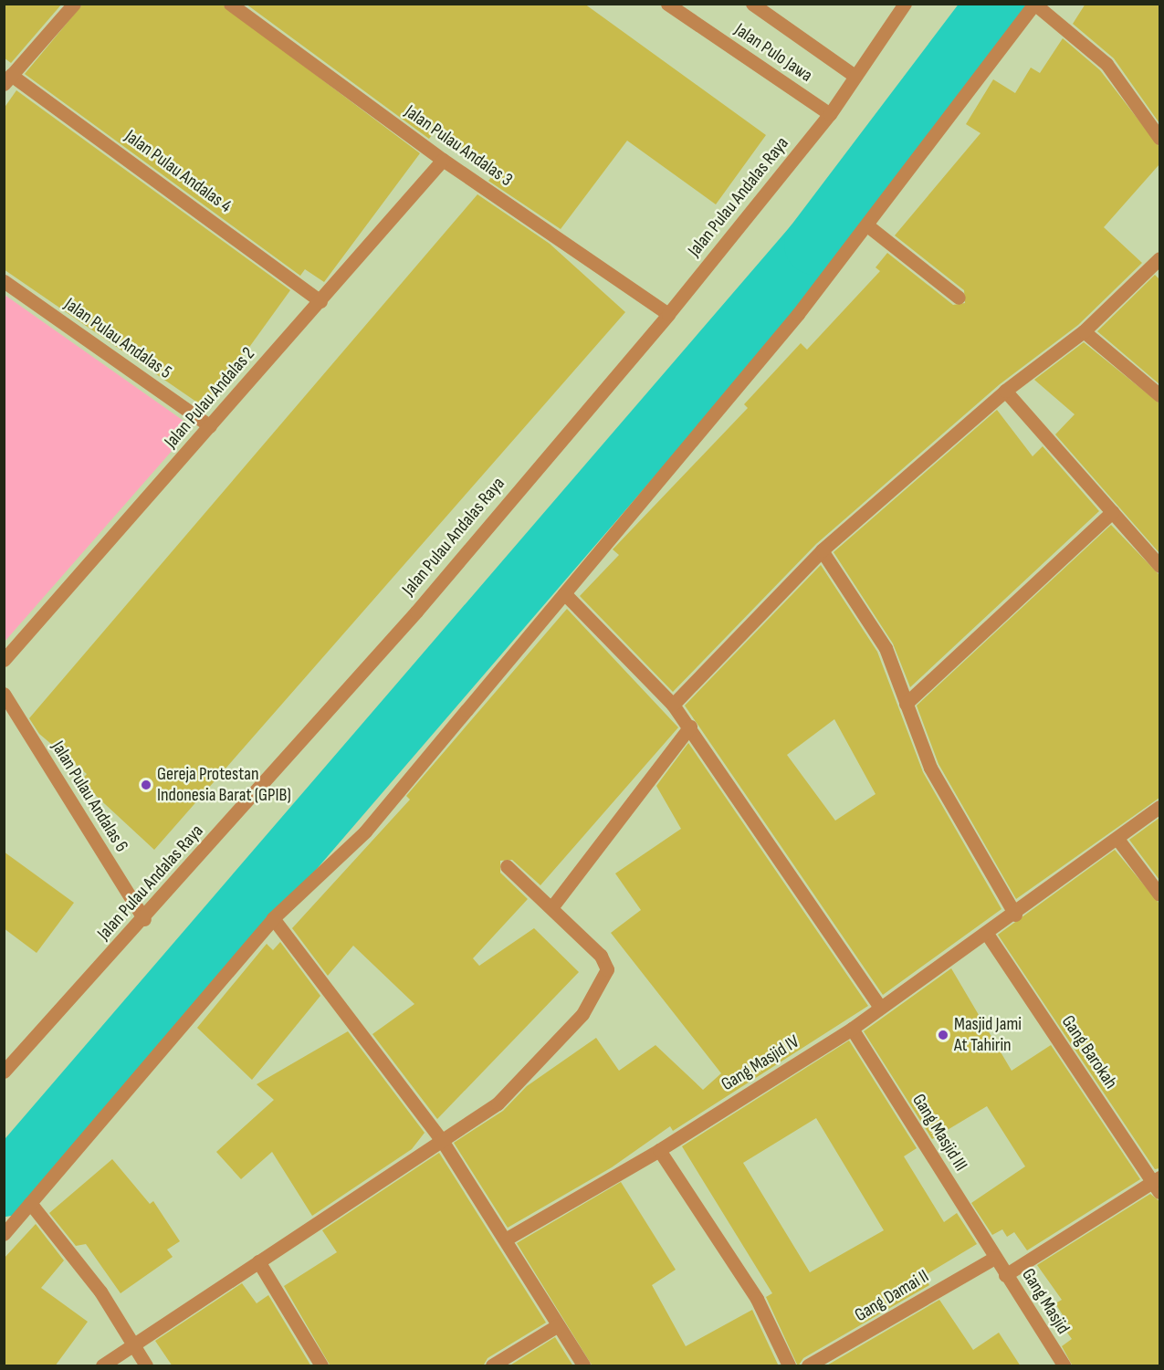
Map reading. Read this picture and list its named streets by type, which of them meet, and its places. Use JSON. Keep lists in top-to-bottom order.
{
  "streets": {
    "street": [
      "Jalan Pulo Jawa",
      "Jalan Pulau Andalas 3",
      "Jalan Pulau Andalas 4",
      "Jalan Pulau Andalas Raya",
      "Jalan Pulau Andalas 5",
      "Jalan Pulau Andalas 2",
      "Jalan Pulau Andalas 6",
      "Gang Barokah",
      "Gang Masjid IV",
      "Gang Masjid III",
      "Gang Damai II",
      "Gang Masjid"
    ]
  },
  "crossings": [
    ["Jalan Pulo Jawa", "Jalan Pulau Andalas Raya"],
    ["Jalan Pulau Andalas 3", "Jalan Pulau Andalas Raya"],
    ["Jalan Pulau Andalas 3", "Jalan Pulau Andalas 2"],
    ["Jalan Pulau Andalas 4", "Jalan Pulau Andalas 2"],
    ["Jalan Pulau Andalas Raya", "Jalan Pulau Andalas 6"],
    ["Jalan Pulau Andalas 5", "Jalan Pulau Andalas 2"],
    ["Gang Barokah", "Gang Masjid IV"],
    ["Gang Masjid IV", "Gang Masjid III"],
    ["Gang Masjid III", "Gang Damai II"],
    ["Gang Masjid III", "Gang Masjid"],
    ["Gang Damai II", "Gang Masjid"]
  ],
  "places": ["Gereja Protestan Indonesia Barat (GPIB)", "Masjid Jami At Tahirin"]
}
